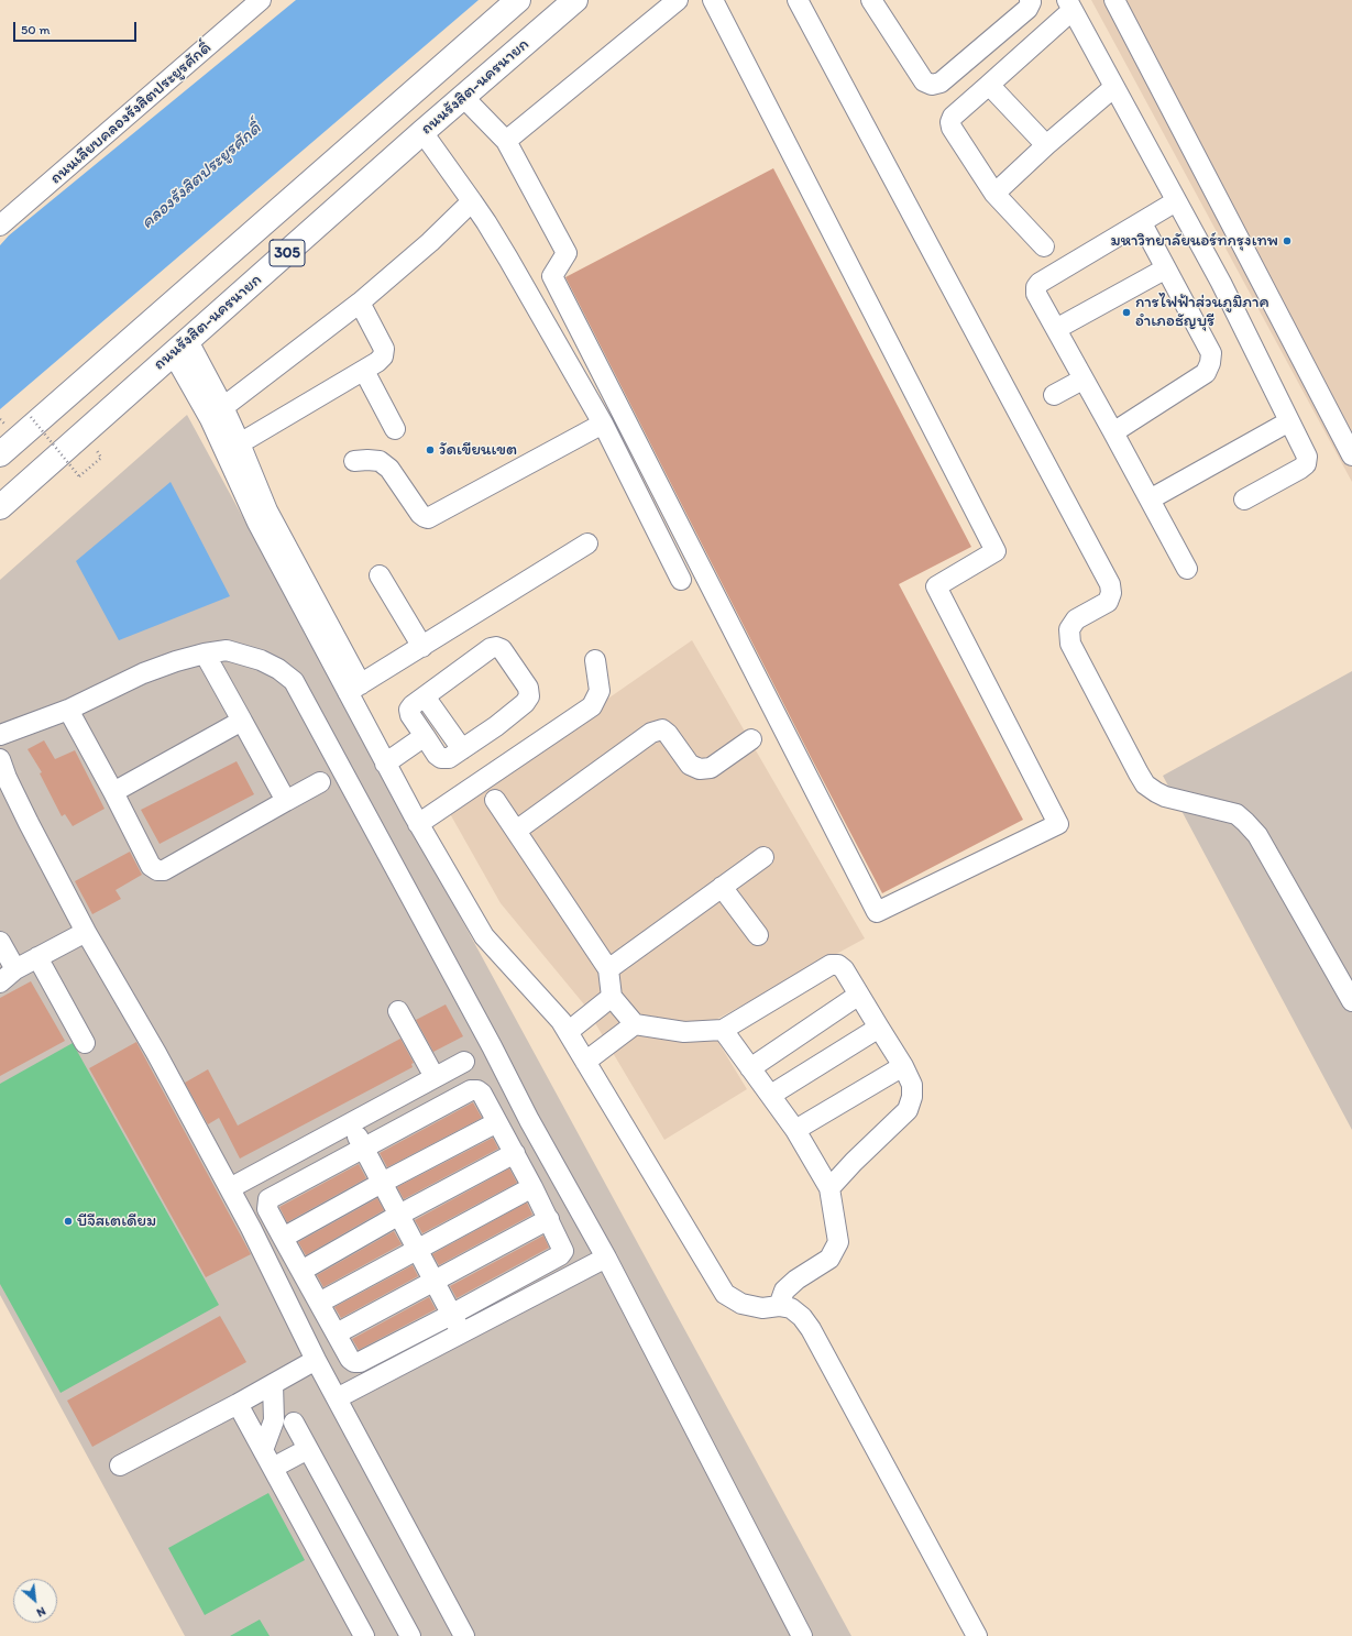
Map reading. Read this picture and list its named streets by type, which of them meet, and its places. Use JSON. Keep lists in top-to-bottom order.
{
  "streets": {
    "main road": ["ถนนรังสิต-นครนายก", "305"],
    "street": ["ถนนเลียบคลองรังสิตประยูรศักดิ์"]
  },
  "water": ["คลองรังสิตประยูรศักดิ์"],
  "places": [
    "มหาวิทยาลัยนอร์ทกรุงเทพ",
    "การไฟฟ้าส่วนภูมิภาค อำเภอธัญบุรี",
    "วัดเขียนเขต",
    "บีจีสเตเดียม"
  ],
  "scale_bar": "50 m",
  "north": "bottom right"
}
